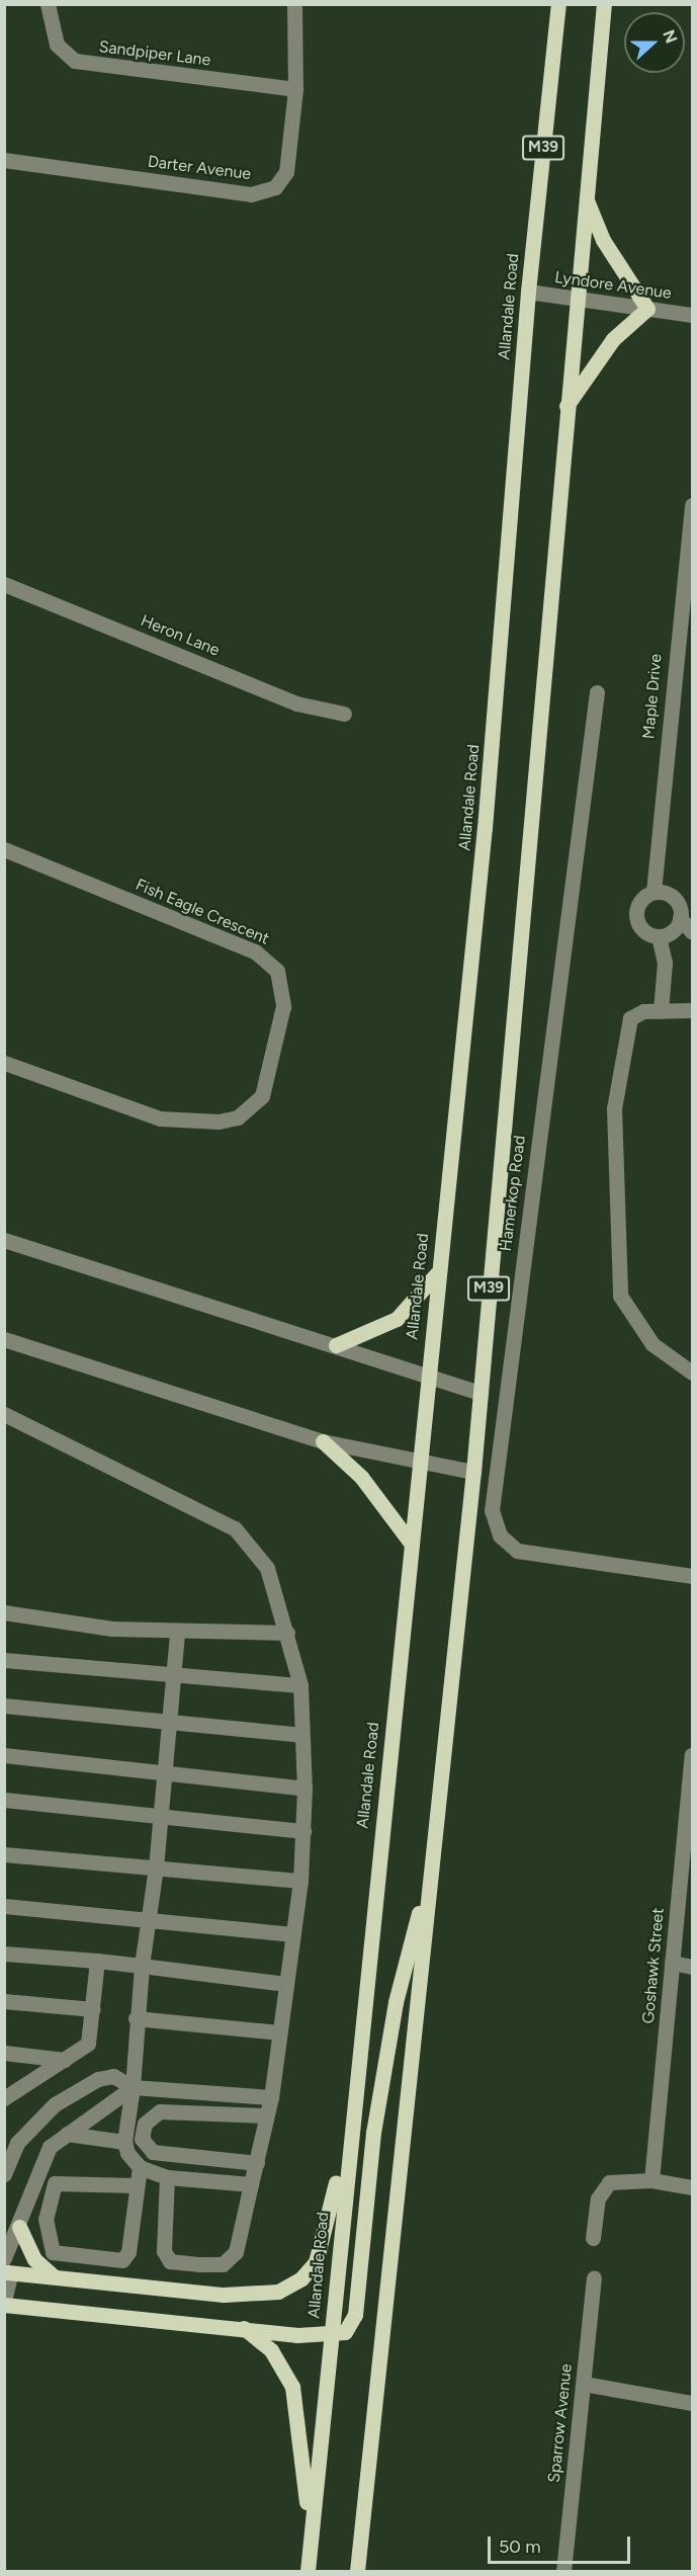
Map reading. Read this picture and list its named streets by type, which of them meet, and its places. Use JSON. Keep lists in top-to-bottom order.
{
  "streets": {
    "main road": ["M39", "Allandale Road"],
    "street": [
      "Sandpiper Lane",
      "Darter Avenue",
      "Lyndore Avenue",
      "Heron Lane",
      "Maple Drive",
      "Fish Eagle Crescent",
      "Hamerkop Road",
      "Goshawk Street",
      "Sparrow Avenue"
    ]
  },
  "crossings": [
    ["Sandpiper Lane", "Darter Avenue"],
    ["M39", "Lyndore Avenue"],
    ["Lyndore Avenue", "Allandale Road"]
  ],
  "scale_bar": "50 m",
  "north": "right"
}
